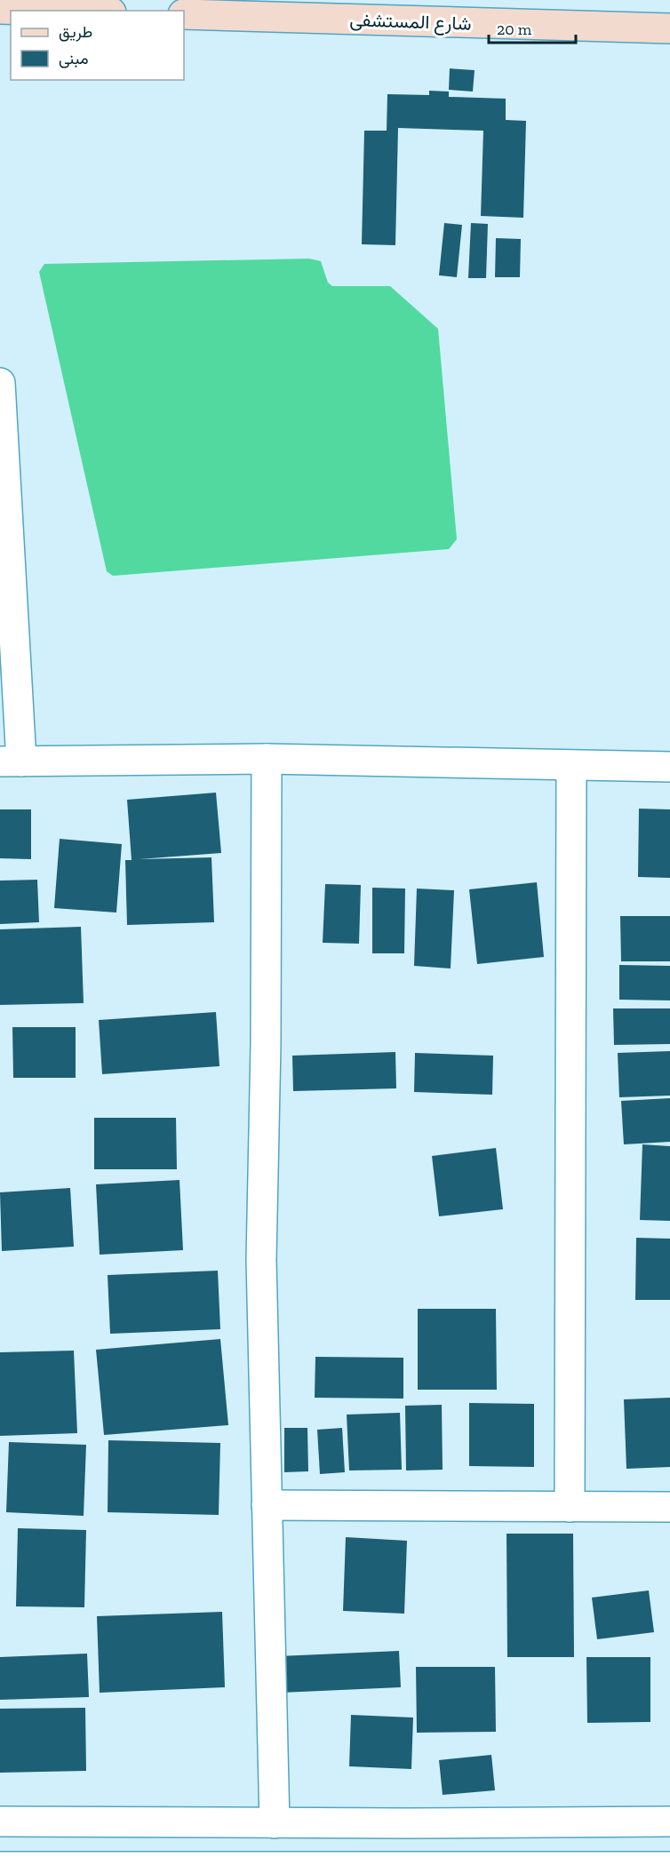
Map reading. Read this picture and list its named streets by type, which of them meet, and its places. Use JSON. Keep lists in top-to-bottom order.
{
  "streets": {
    "street": ["شارع المستشفى"]
  },
  "legend": ["طريق", "مبنى"],
  "scale_bar": "20 m"
}
